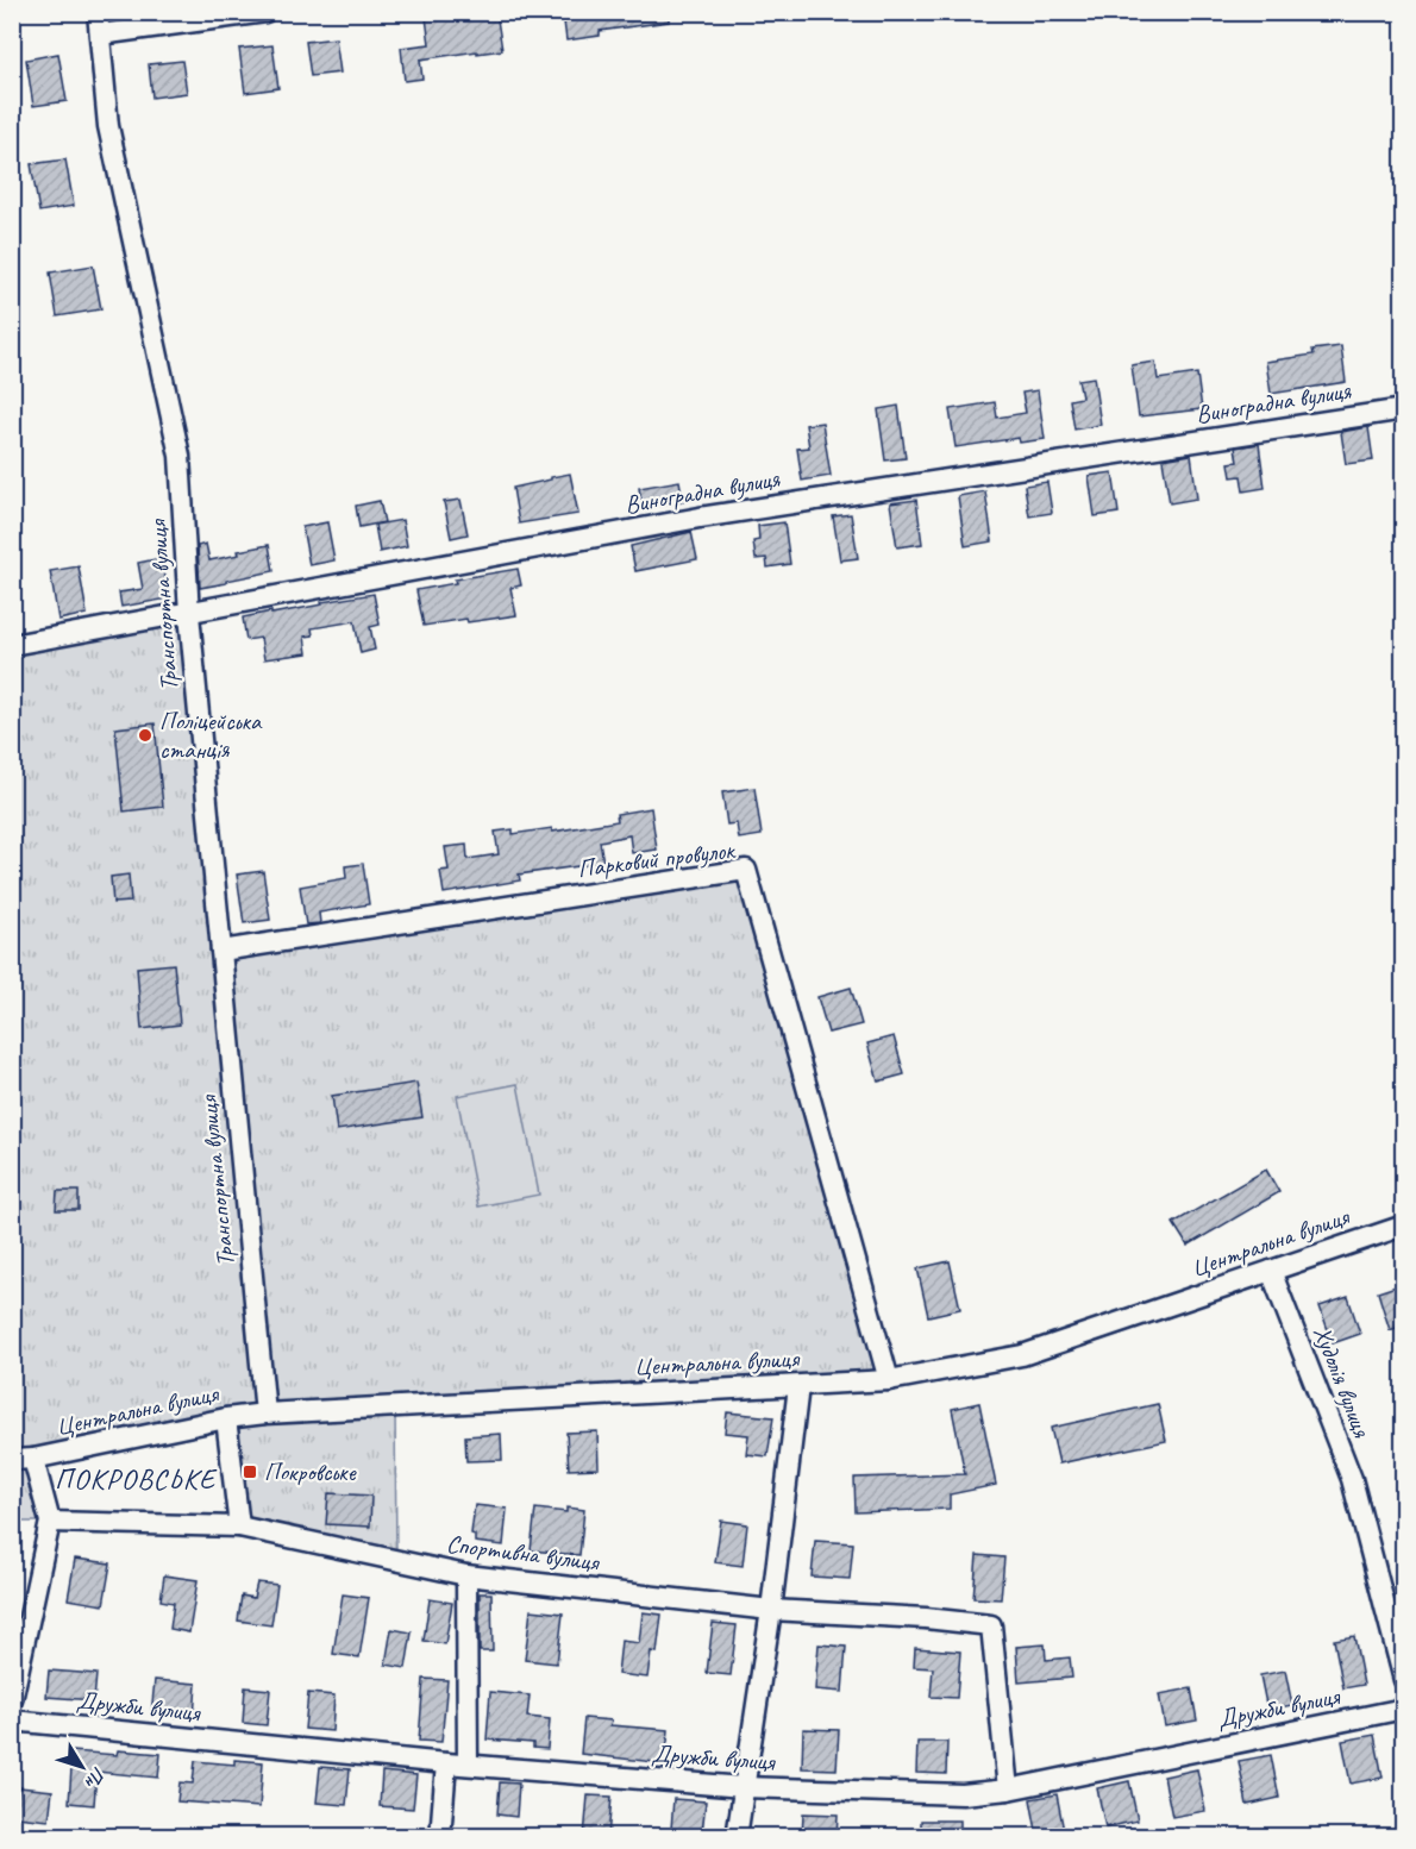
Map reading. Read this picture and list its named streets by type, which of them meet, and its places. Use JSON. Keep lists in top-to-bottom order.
{
  "streets": {
    "street": [
      "Виноградна вулиця",
      "Транспортна вулиця",
      "Парковий провулок",
      "Центральна вулиця",
      "Худолія вулиця",
      "Спортивна вулиця",
      "Дружби вулиця"
    ]
  },
  "crossings": [
    ["Виноградна вулиця", "Транспортна вулиця"],
    ["Транспортна вулиця", "Парковий провулок"],
    ["Транспортна вулиця", "Центральна вулиця"],
    ["Парковий провулок", "Центральна вулиця"],
    ["Центральна вулиця", "Худолія вулиця"],
    ["Спортивна вулиця", "Дружби вулиця"]
  ],
  "districts": ["ПОКРОВСЬКЕ"],
  "places": {
    "other": ["Поліцейська станція"],
    "transit": ["Покровське"]
  },
  "north": "bottom right"
}
